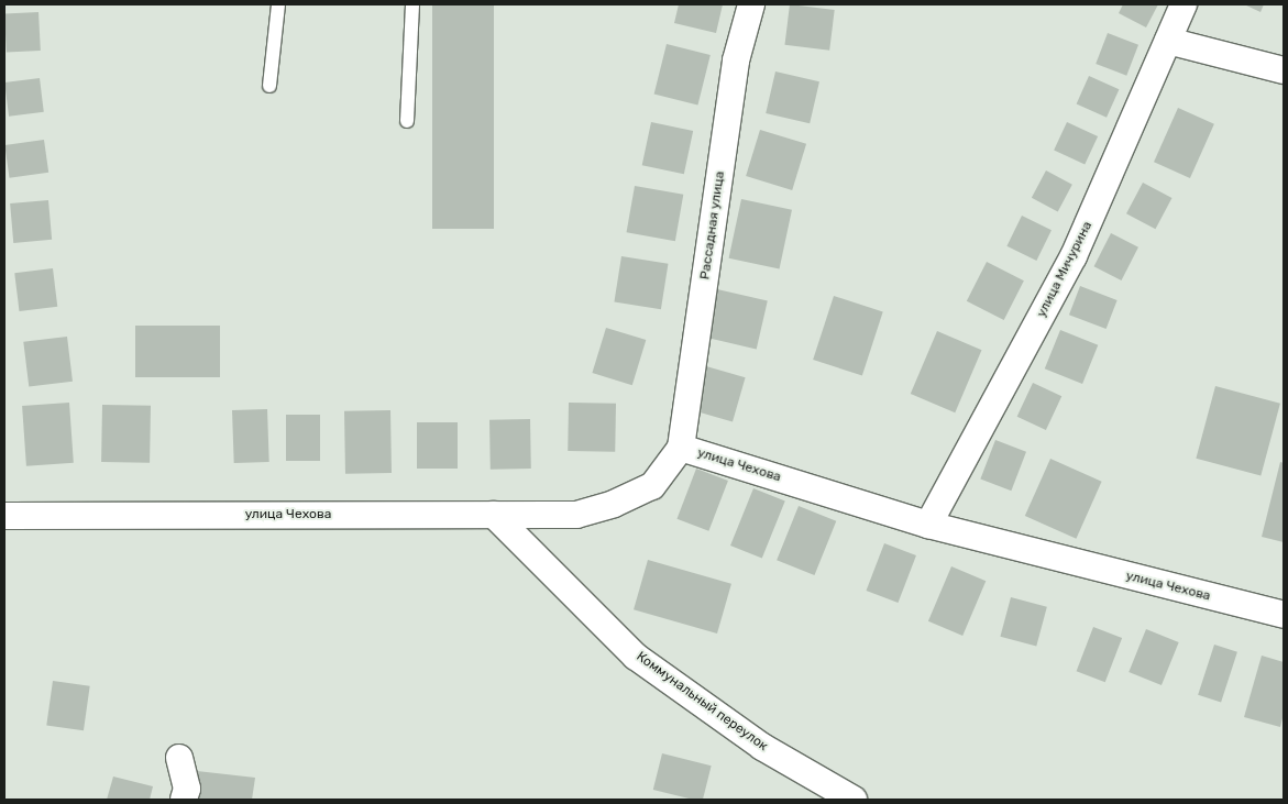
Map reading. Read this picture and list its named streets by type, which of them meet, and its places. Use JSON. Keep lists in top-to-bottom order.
{
  "streets": {
    "street": [
      "Рассадная улица",
      "улица Мичурина",
      "улица Чехова",
      "Коммунальный переулок"
    ]
  },
  "crossings": [
    ["Рассадная улица", "улица Чехова"],
    ["улица Мичурина", "улица Чехова"],
    ["улица Чехова", "Коммунальный переулок"]
  ]
}
